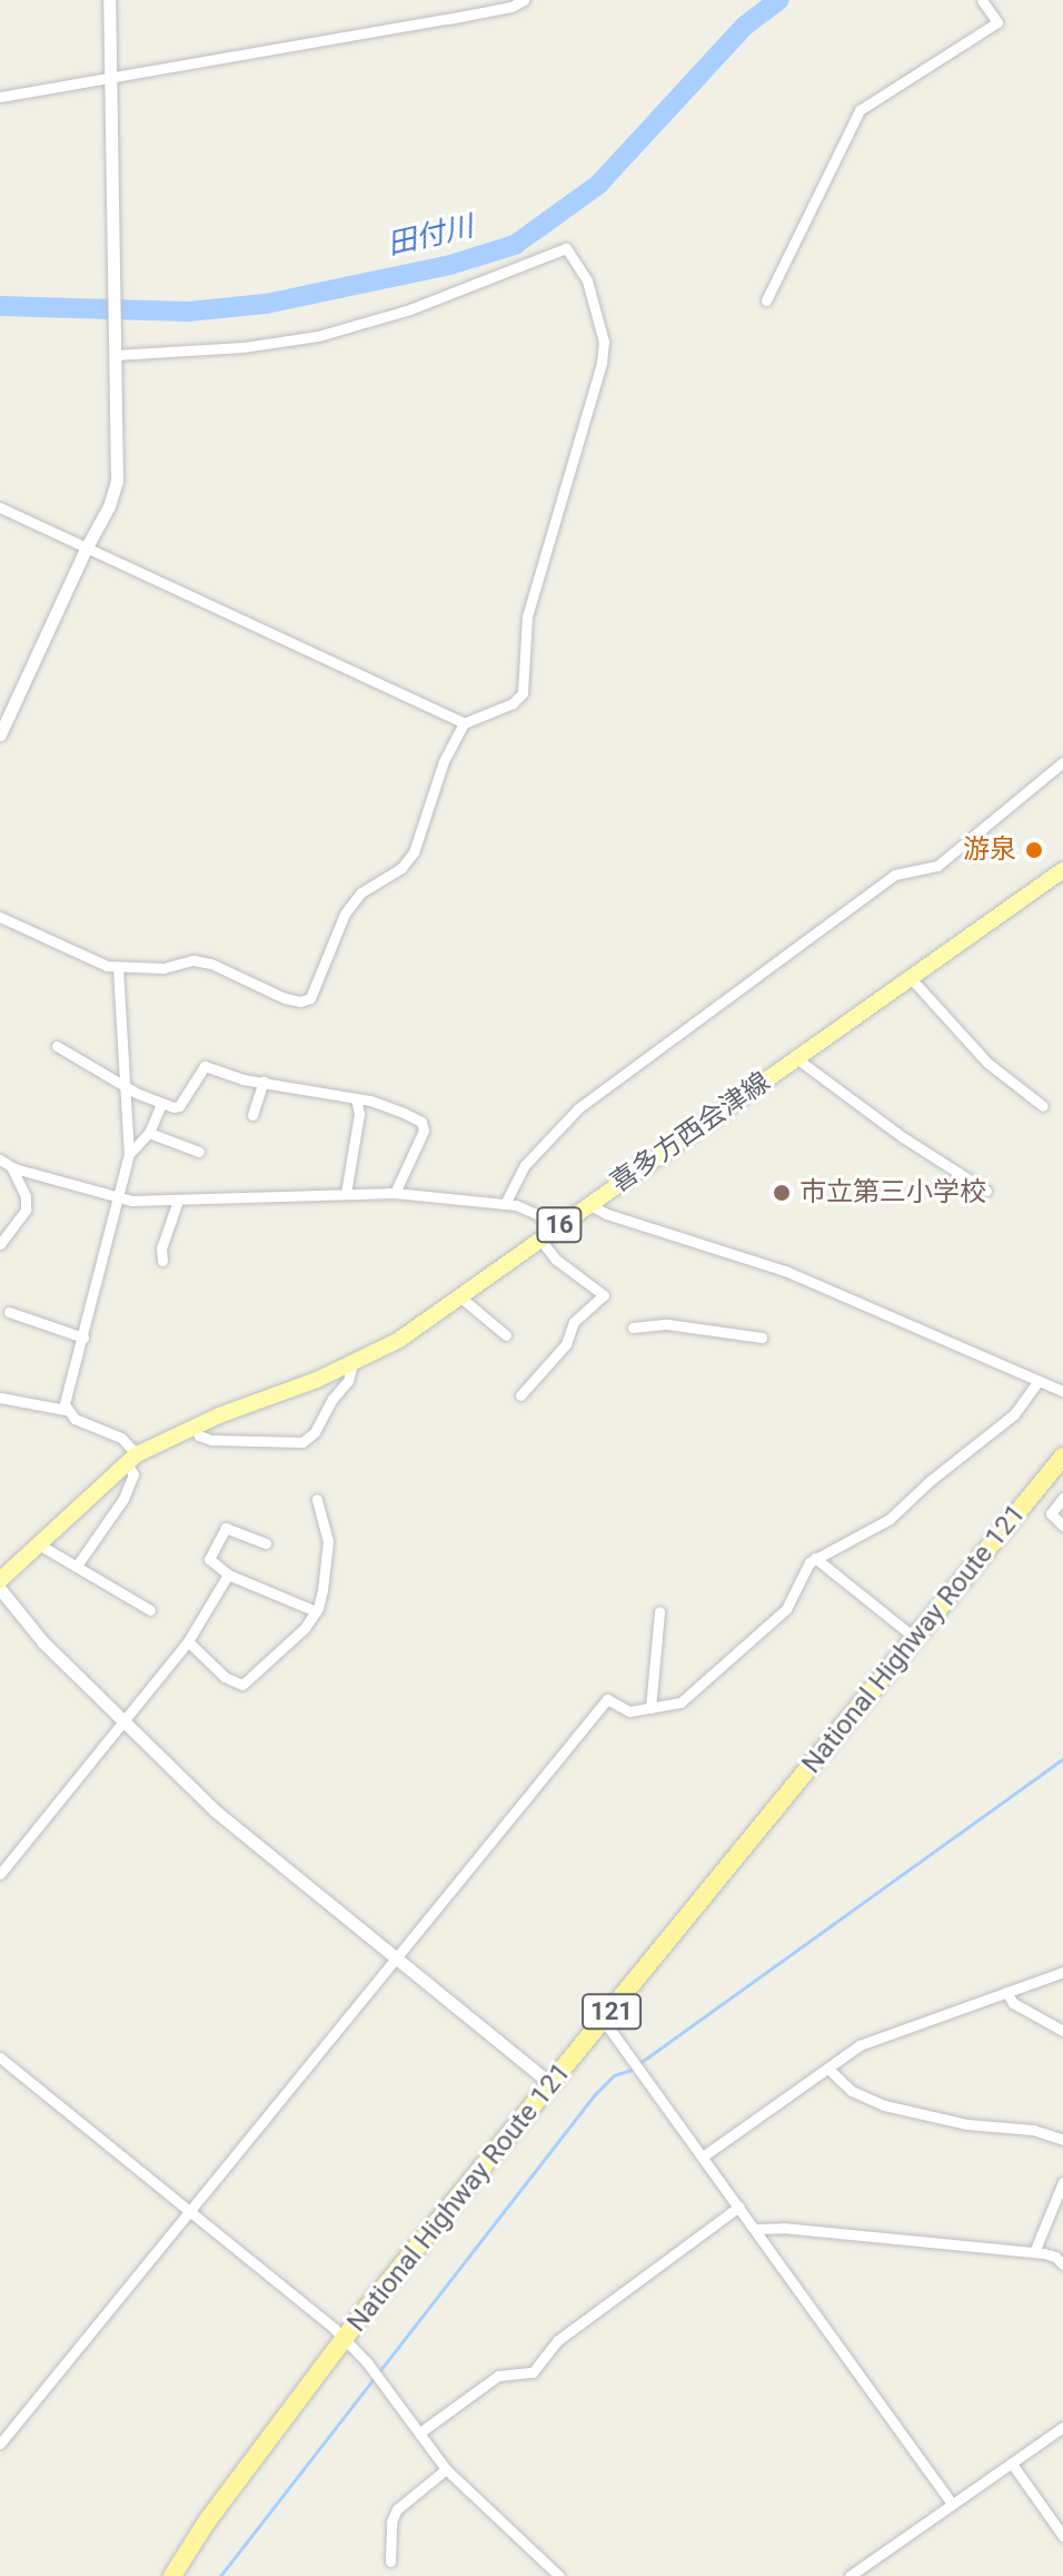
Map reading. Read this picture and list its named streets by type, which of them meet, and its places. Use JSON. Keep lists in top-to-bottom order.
{
  "streets": {
    "highway": ["National Highway Route 121", "121"],
    "main road": ["喜多方西会津線", "16"]
  },
  "water": ["田付川"],
  "places": ["游泉", "市立第三小学校"]
}
